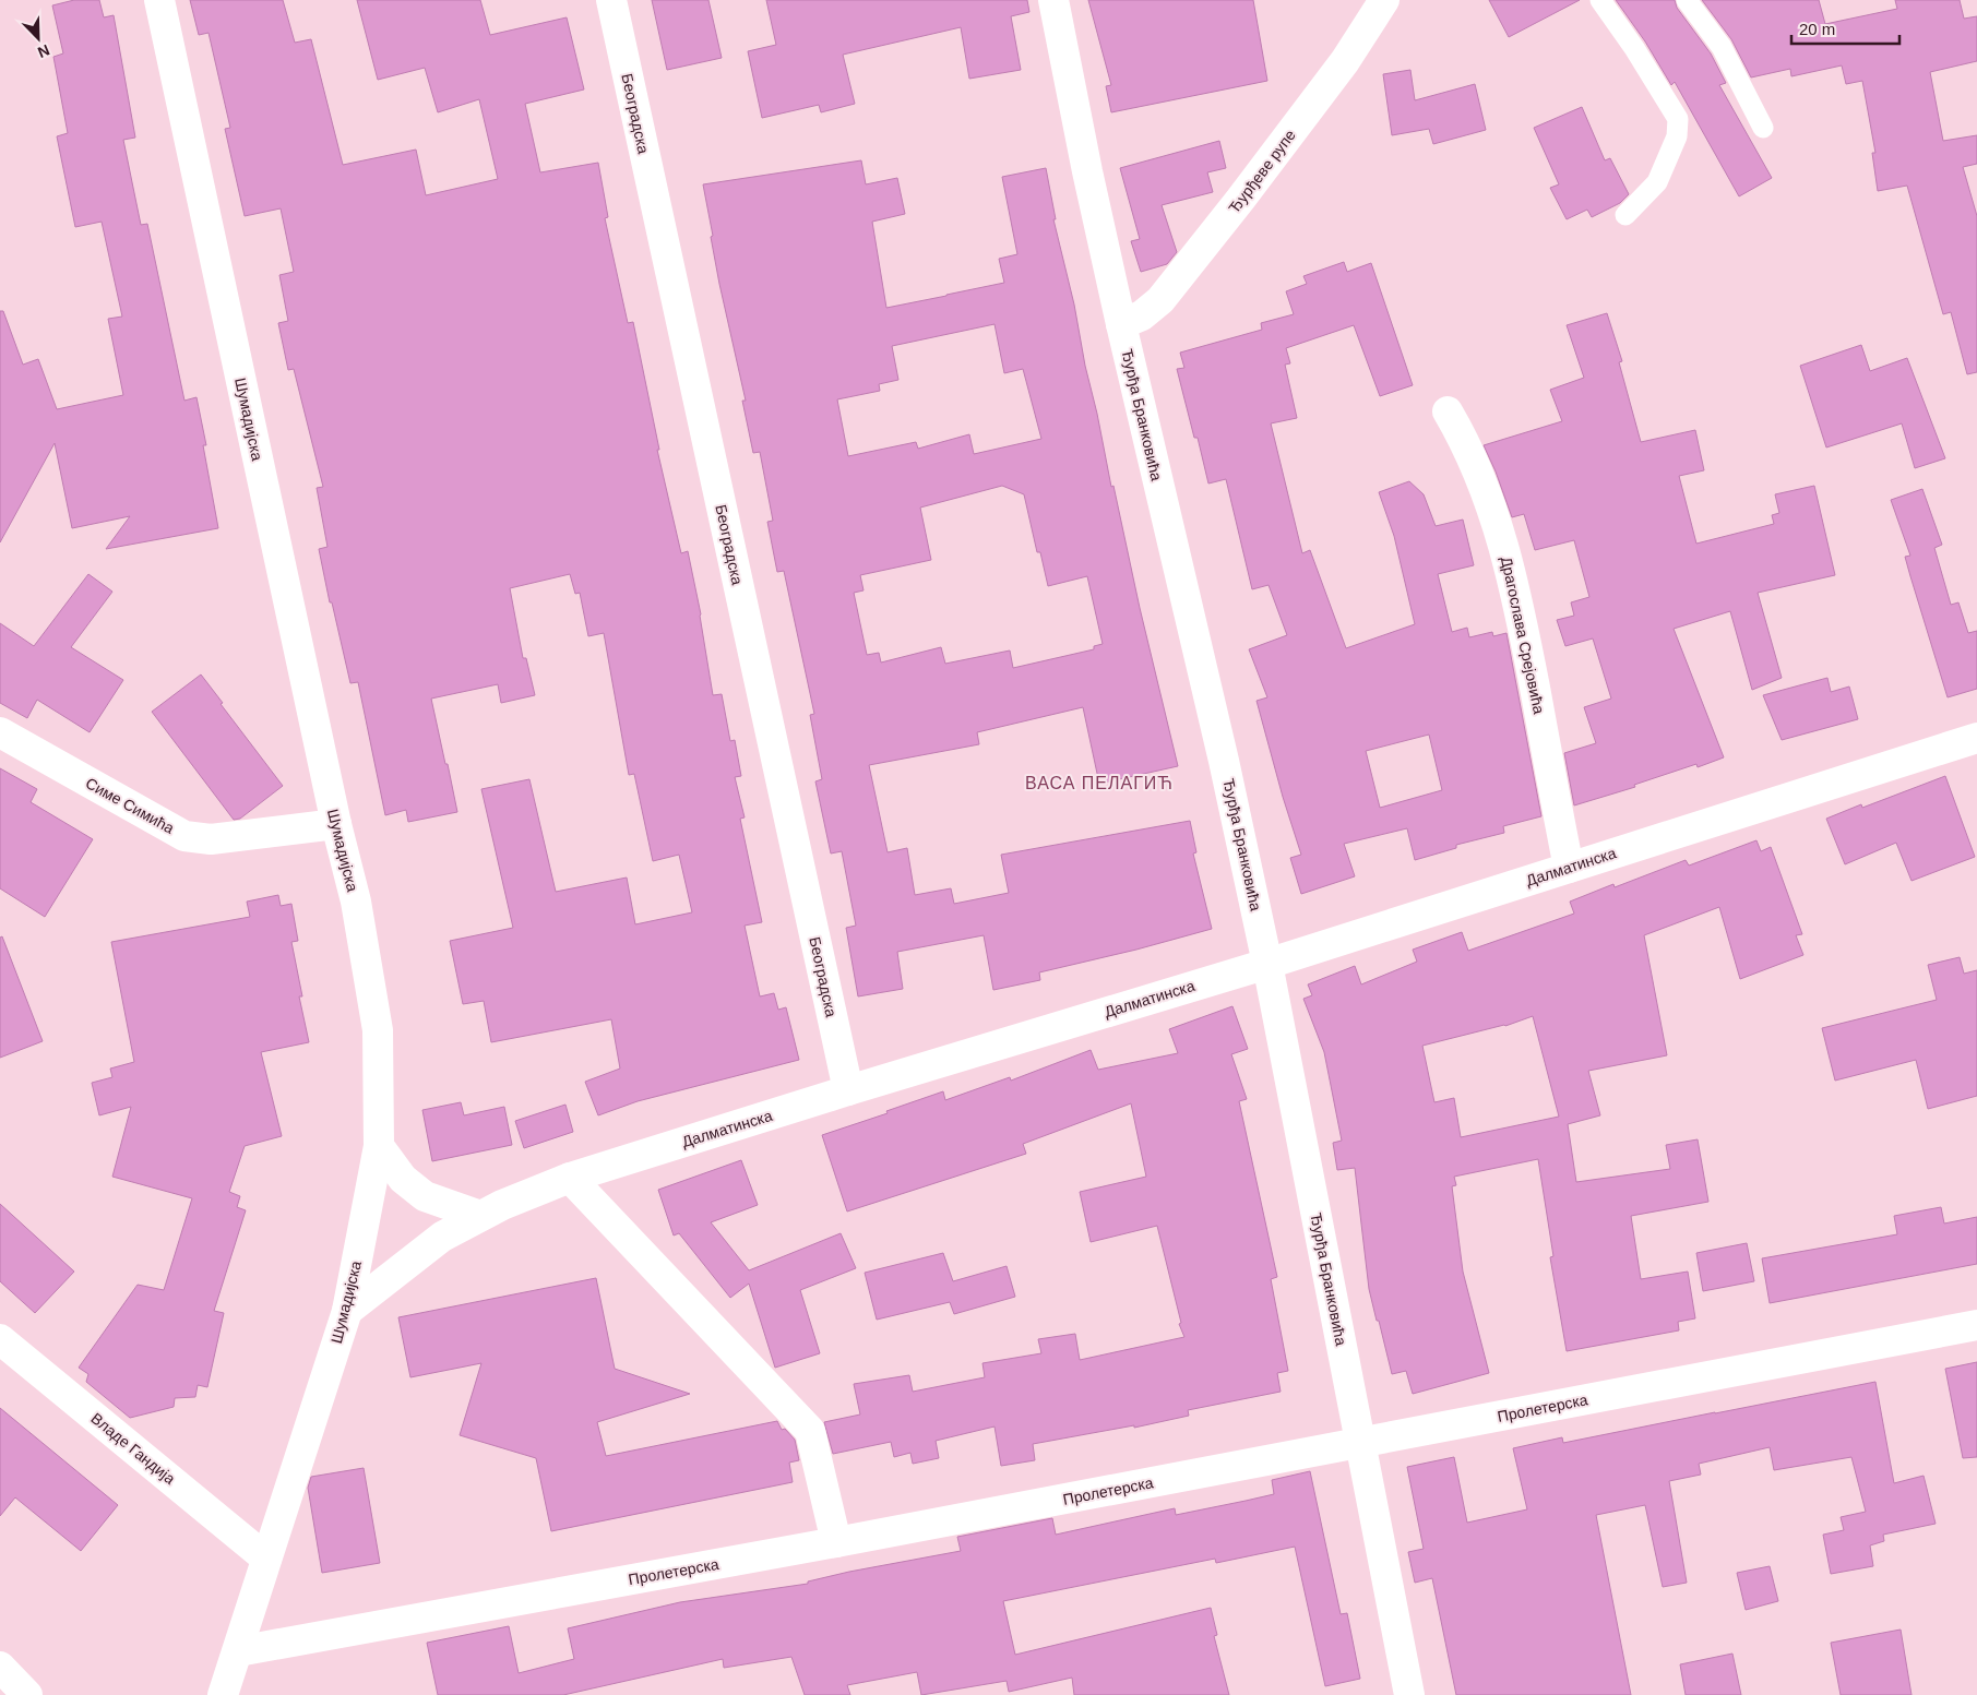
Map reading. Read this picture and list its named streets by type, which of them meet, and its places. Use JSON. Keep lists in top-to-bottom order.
{
  "streets": {
    "street": [
      "Београдска",
      "Ђурђеве рупе",
      "Ђурђа Бранковића",
      "Шумадијска",
      "Драгослава Срејовића",
      "Симе Симића",
      "Далматинска",
      "Пролетерска",
      "Владе Гандија"
    ]
  },
  "crossings": [
    ["Београдска", "Далматинска"],
    ["Ђурђеве рупе", "Ђурђа Бранковића"],
    ["Ђурђа Бранковића", "Далматинска"],
    ["Ђурђа Бранковића", "Пролетерска"],
    ["Шумадијска", "Симе Симића"],
    ["Шумадијска", "Далматинска"],
    ["Шумадијска", "Пролетерска"],
    ["Шумадијска", "Владе Гандија"],
    ["Драгослава Срејовића", "Далматинска"]
  ],
  "districts": ["ВАСА ПЕЛАГИЋ"],
  "scale_bar": "20 m",
  "north": "bottom right"
}
